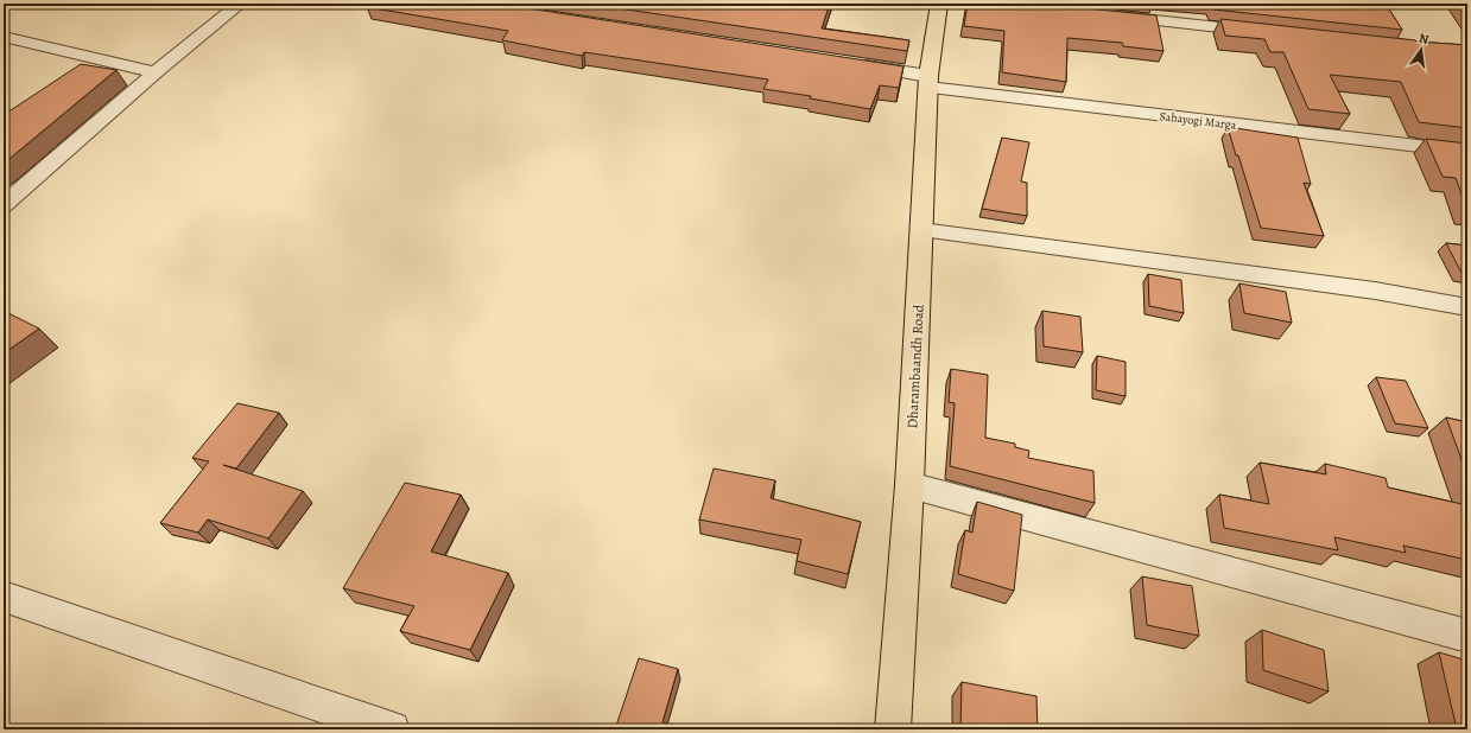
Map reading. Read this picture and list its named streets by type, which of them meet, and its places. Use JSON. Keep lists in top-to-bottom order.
{
  "streets": {
    "main road": ["Dharambaandh Road"],
    "street": ["Sahayogi Marga"]
  },
  "crossings": [
    ["Sahayogi Marga", "Dharambaandh Road"]
  ],
  "north": "top"
}
